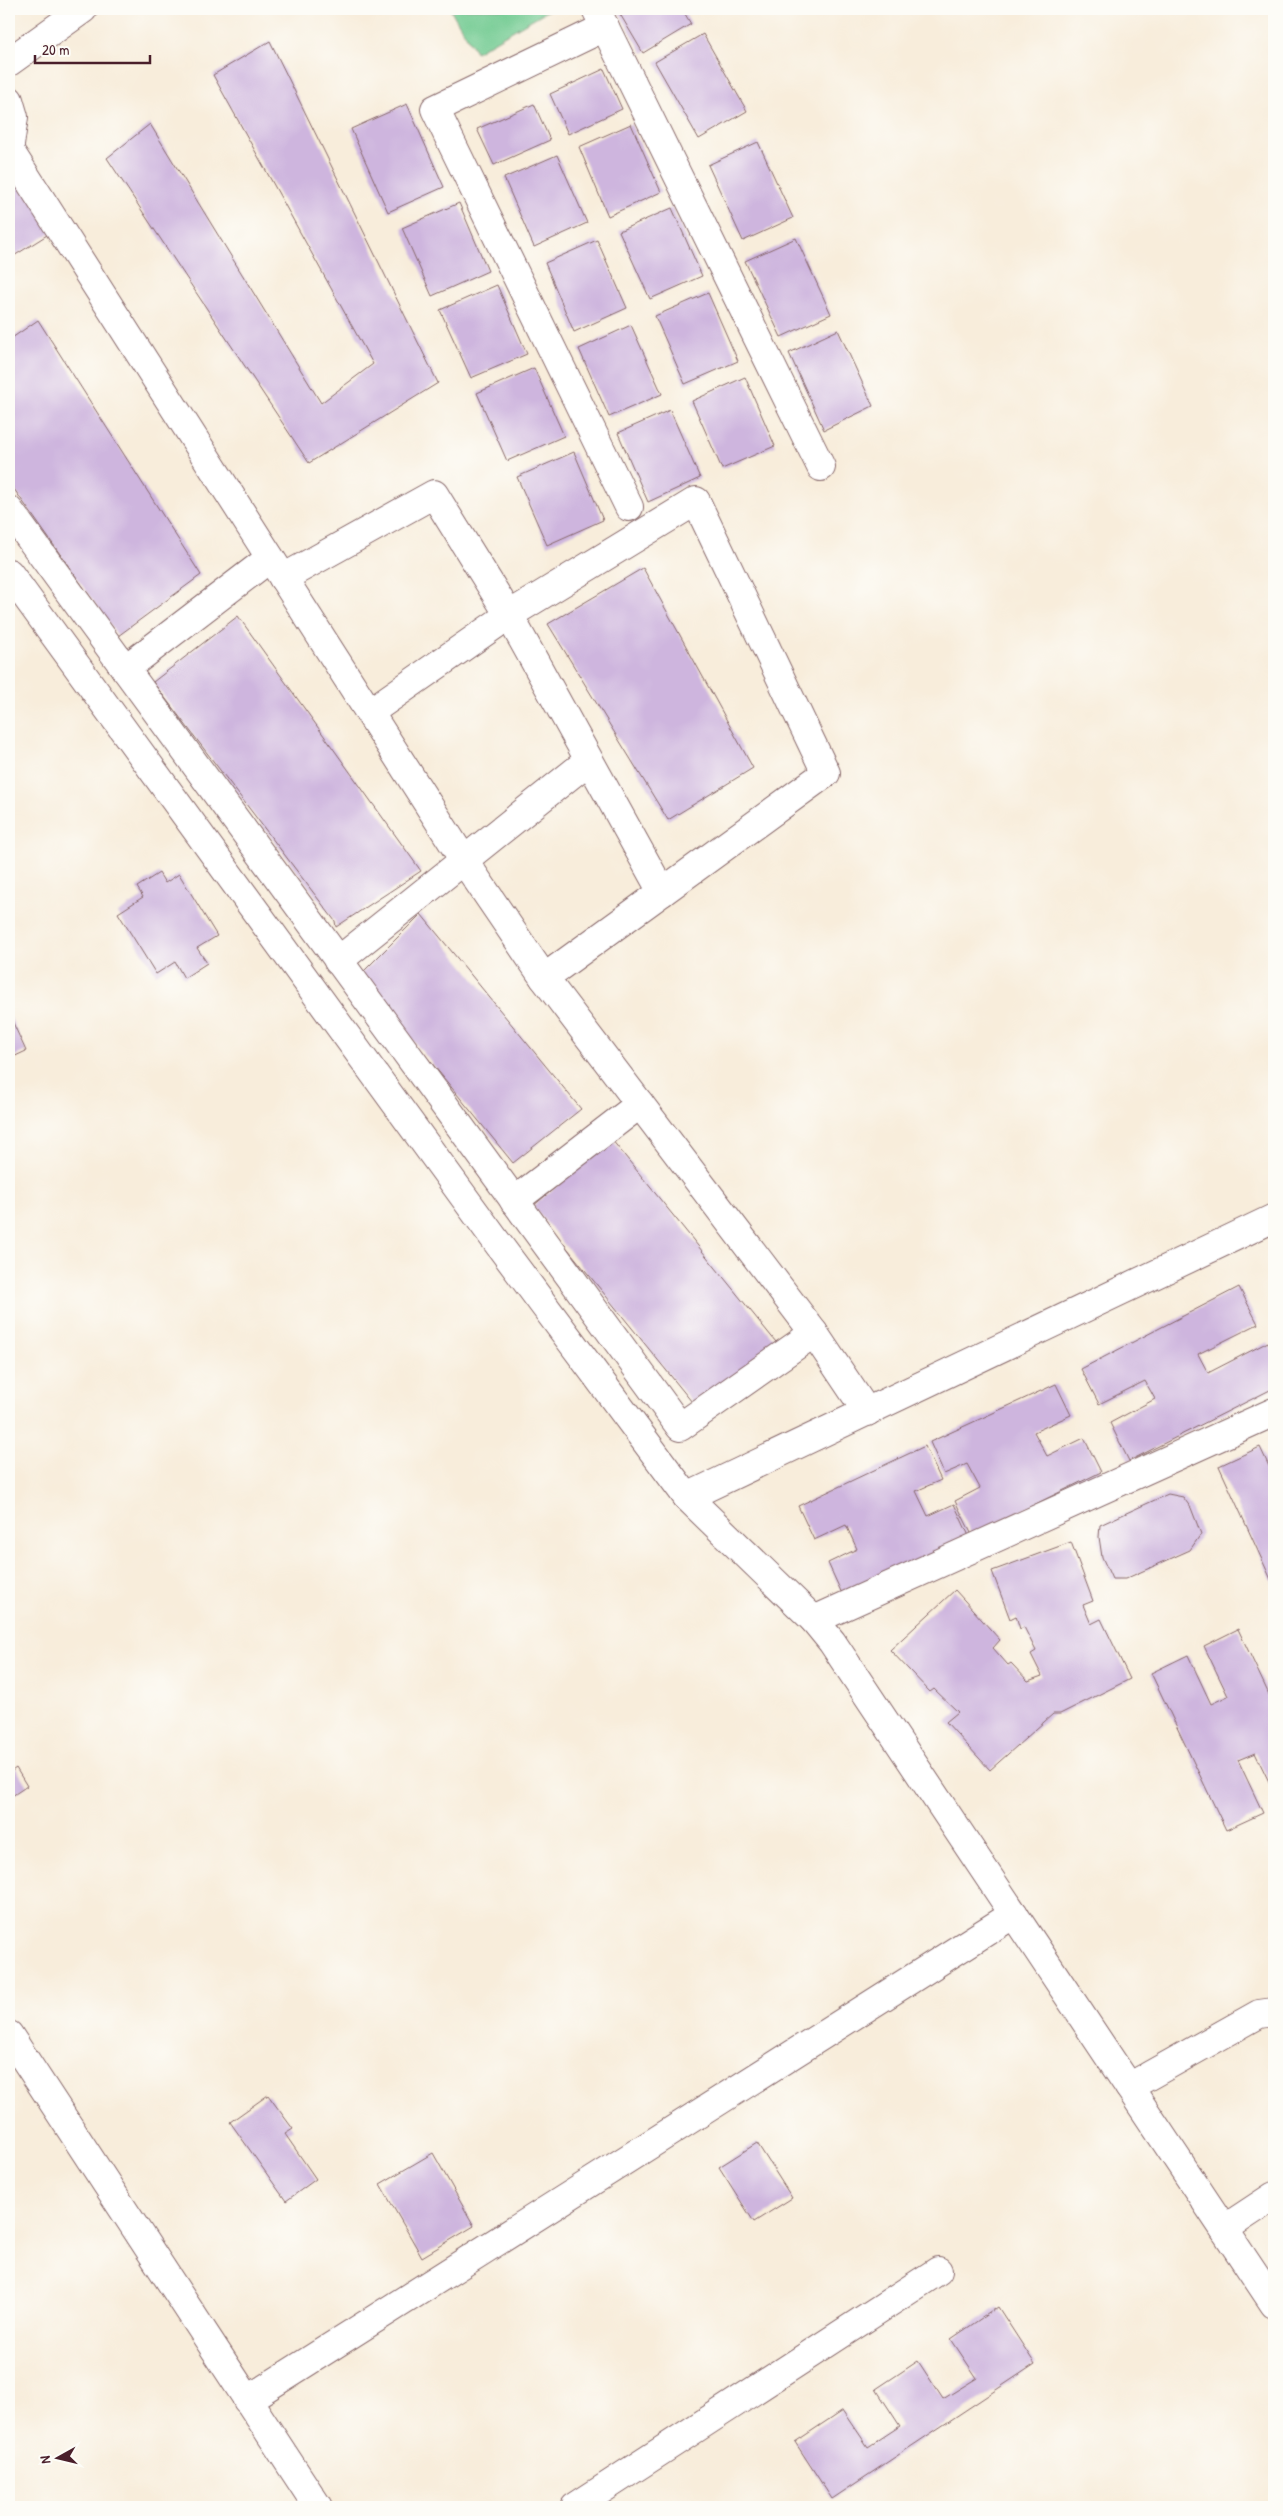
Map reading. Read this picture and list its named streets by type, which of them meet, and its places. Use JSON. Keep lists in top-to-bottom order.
{
  "scale_bar": "20 m",
  "north": "left"
}
